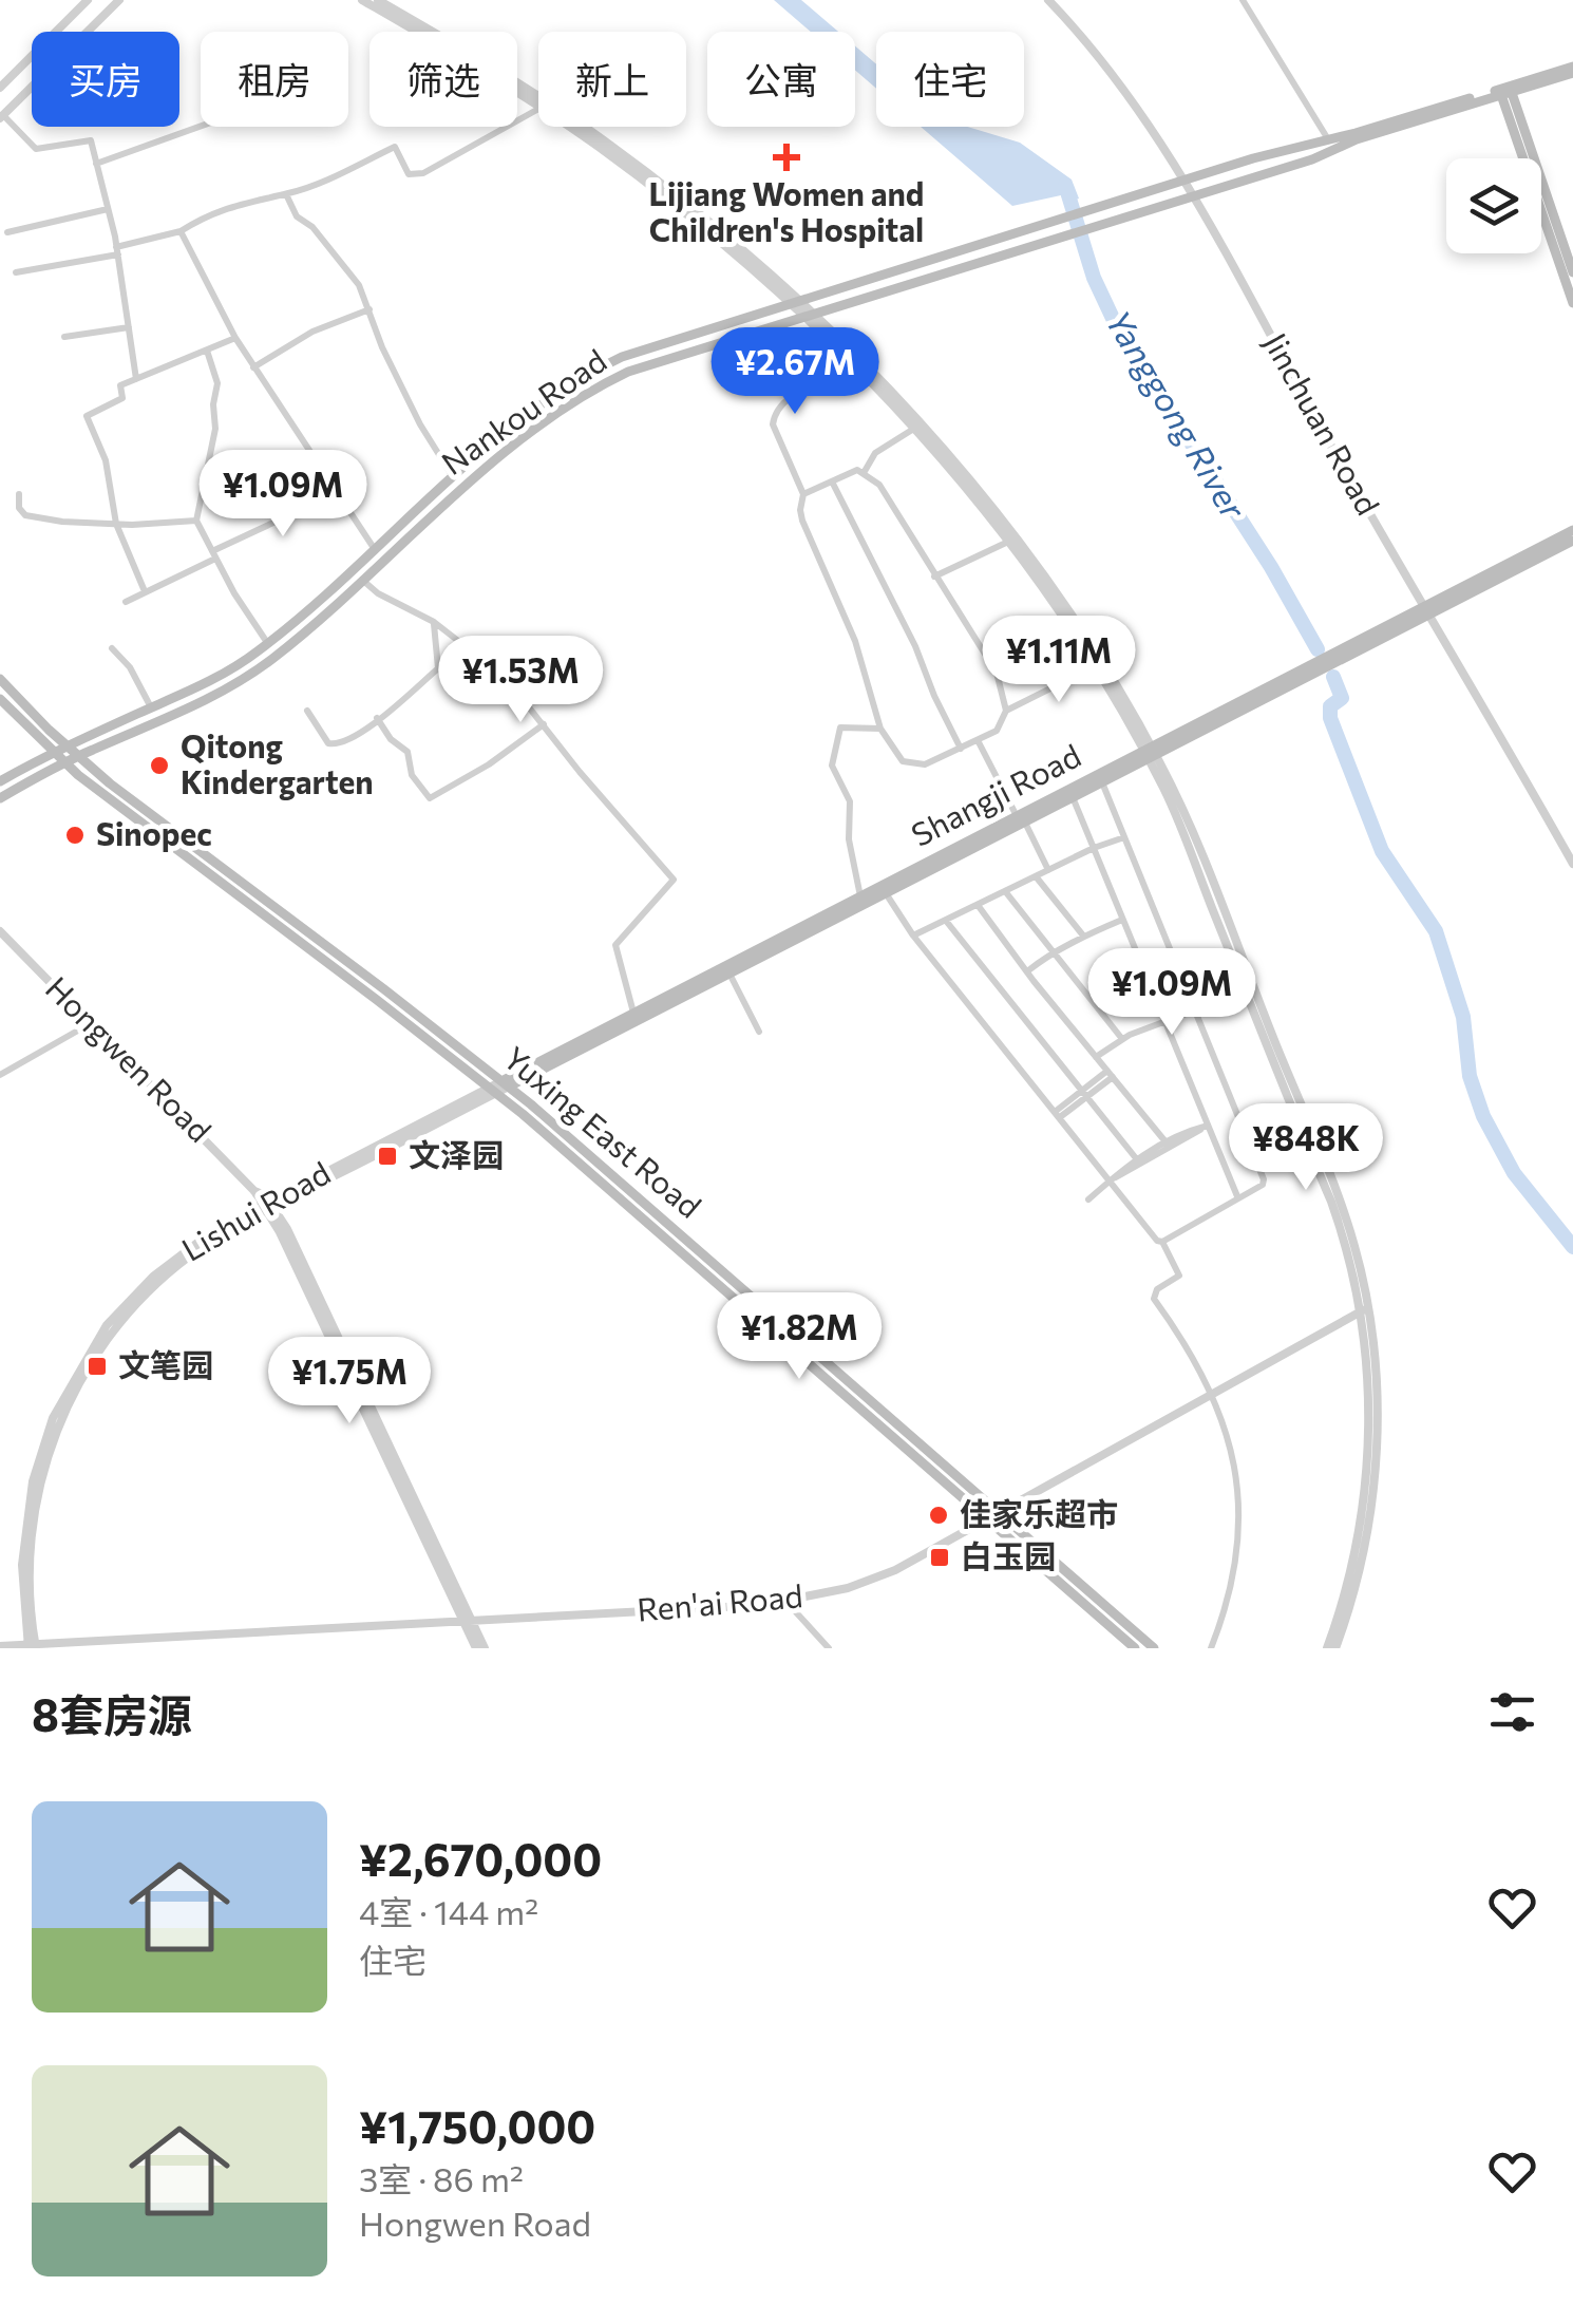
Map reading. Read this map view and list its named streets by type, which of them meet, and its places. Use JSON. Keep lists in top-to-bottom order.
{
  "streets": {
    "main road": ["Nankou Road", "Shangji Road", "Yuxing East Road"],
    "street": [
      "Jinchuan Road",
      "Hongwen Road",
      "Lishui Road",
      "Ren'ai Road"
    ]
  },
  "crossings": [
    ["Nankou Road", "Jinchuan Road"],
    ["Nankou Road", "Yuxing East Road"],
    ["Jinchuan Road", "Shangji Road"],
    ["Shangji Road", "Yuxing East Road"],
    ["Shangji Road", "Lishui Road"],
    ["Hongwen Road", "Lishui Road"],
    ["Hongwen Road", "Ren'ai Road"],
    ["Yuxing East Road", "Lishui Road"],
    ["Yuxing East Road", "Ren'ai Road"],
    ["Lishui Road", "Ren'ai Road"]
  ],
  "water": ["Yanggong River"],
  "places": {
    "health": ["Lijiang Women and Children's Hospital"],
    "other": ["Qitong Kindergarten", "Sinopec", "佳家乐超市"],
    "transit": ["文泽园", "文笔园", "白玉园"]
  },
  "page": {
    "chip": [
      "买房",
      "租房",
      "筛选",
      "新上",
      "公寓",
      "住宅"
    ],
    "price": [
      "¥2.67M",
      "¥1.09M",
      "¥1.11M",
      "¥1.53M",
      "¥1.09M",
      "¥848K",
      "¥1.82M",
      "¥1.75M"
    ],
    "heading": "8套房源",
    "list": [
      {
        "name": "¥2,670,000",
        "note": "4室 · 144 m² · 住宅"
      },
      {
        "name": "¥1,750,000",
        "note": "3室 · 86 m² · Hongwen Road"
      }
    ]
  }
}
